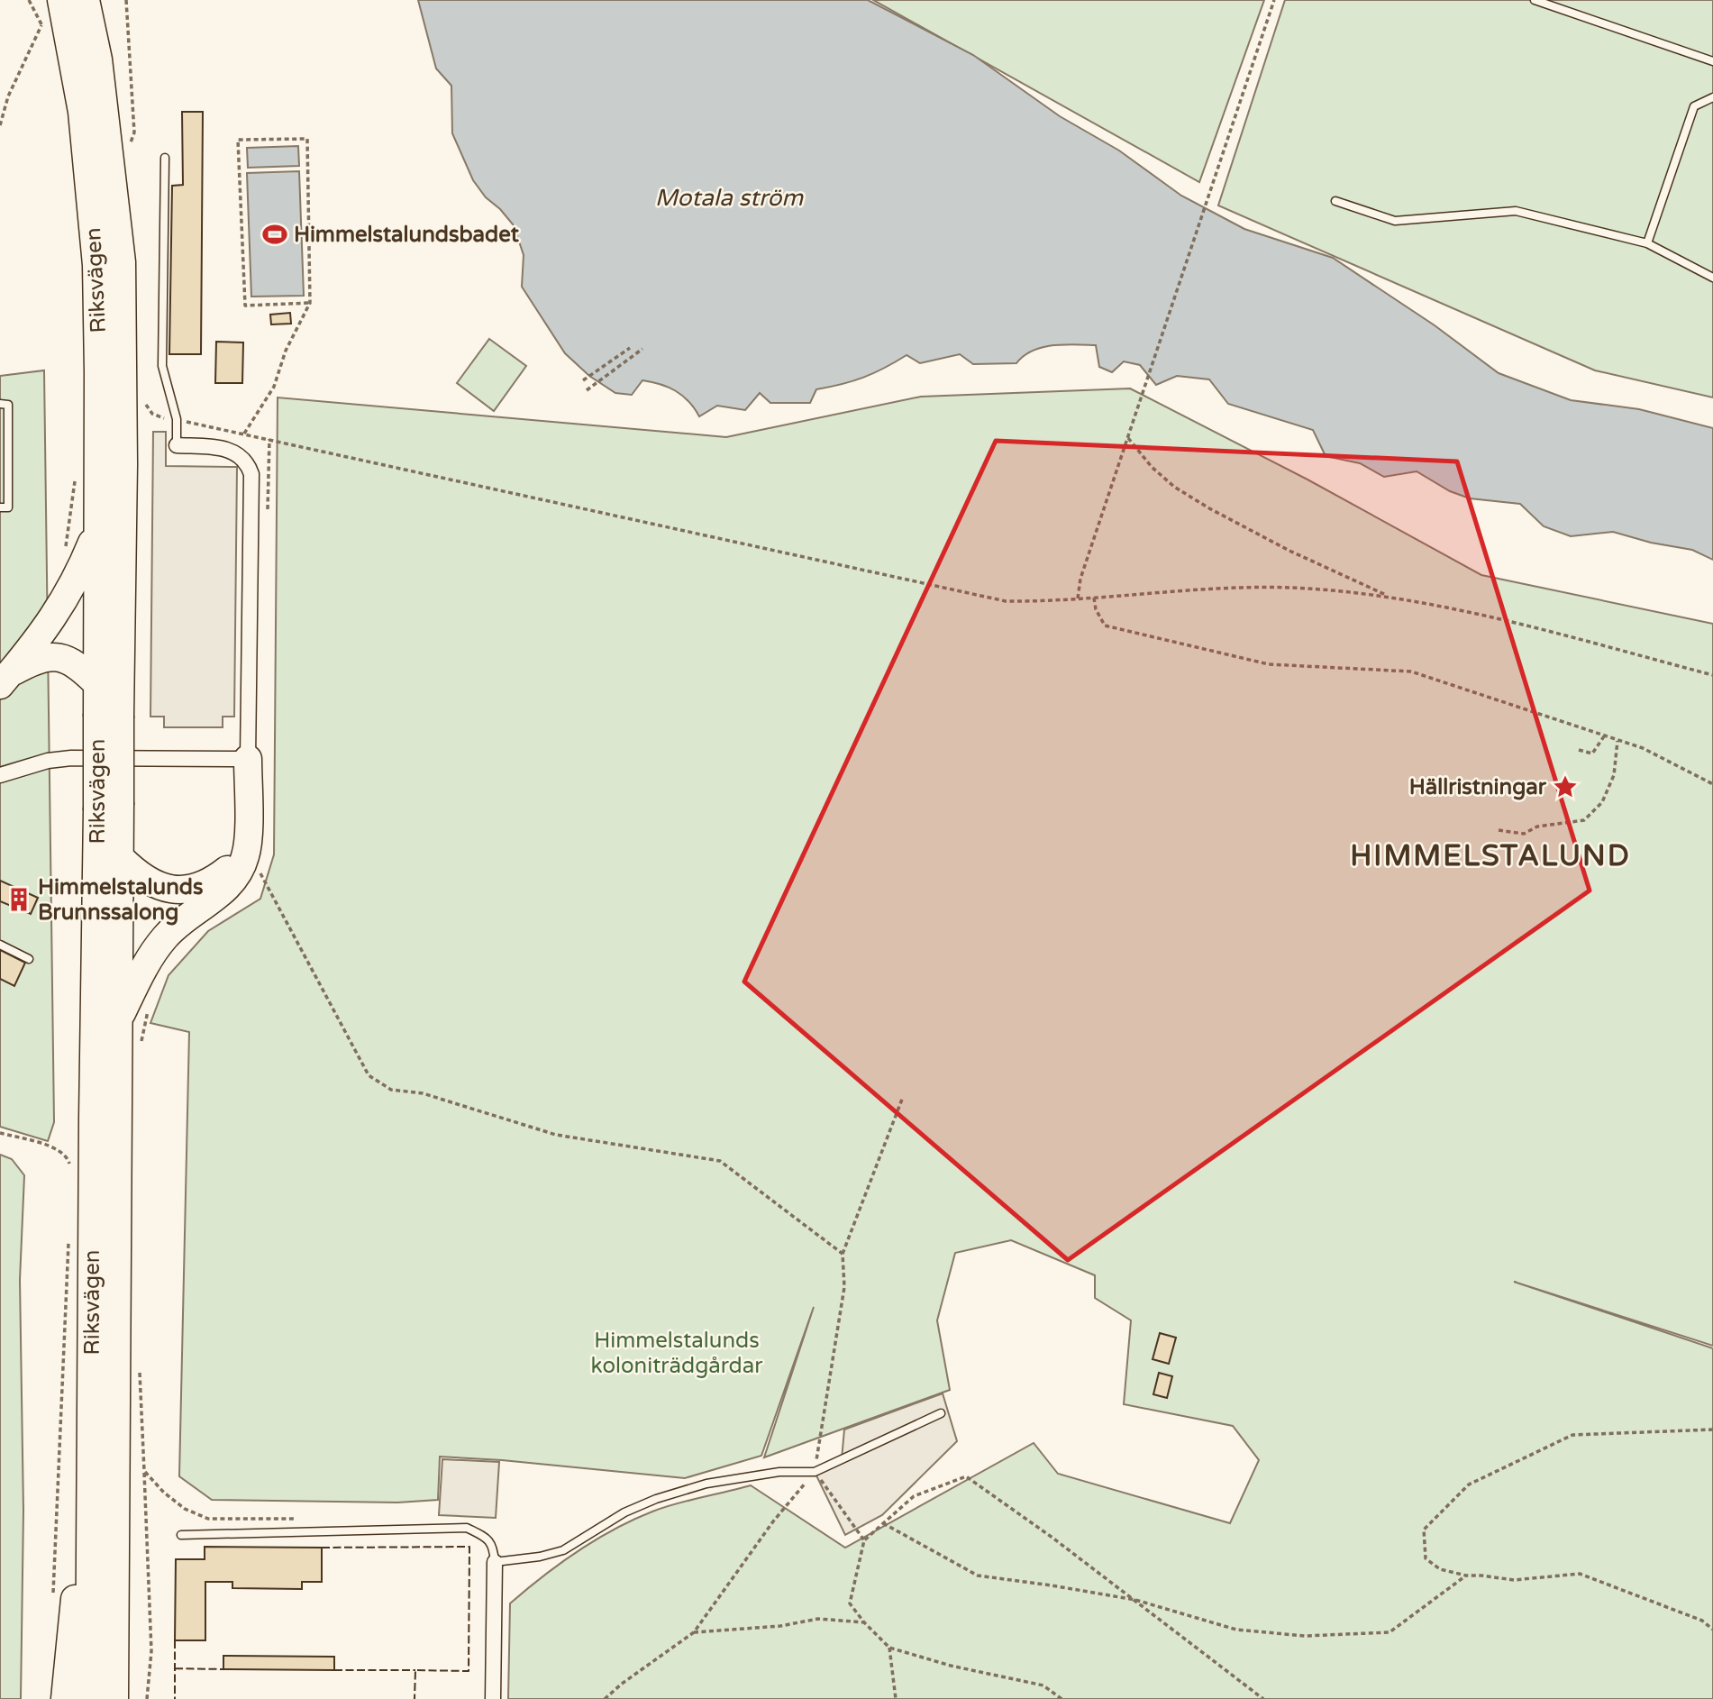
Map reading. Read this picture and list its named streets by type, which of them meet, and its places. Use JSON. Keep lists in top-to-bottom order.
{
  "streets": {
    "highway": ["Riksvägen"]
  },
  "districts": ["HIMMELSTALUND"],
  "water": ["Motala ström"],
  "parks": ["Himmelstalunds koloniträdgårdar"],
  "places": {
    "sports": ["Himmelstalundsbadet"],
    "place": ["Hällristningar"],
    "building": ["Himmelstalunds Brunnssalong"]
  }
}
